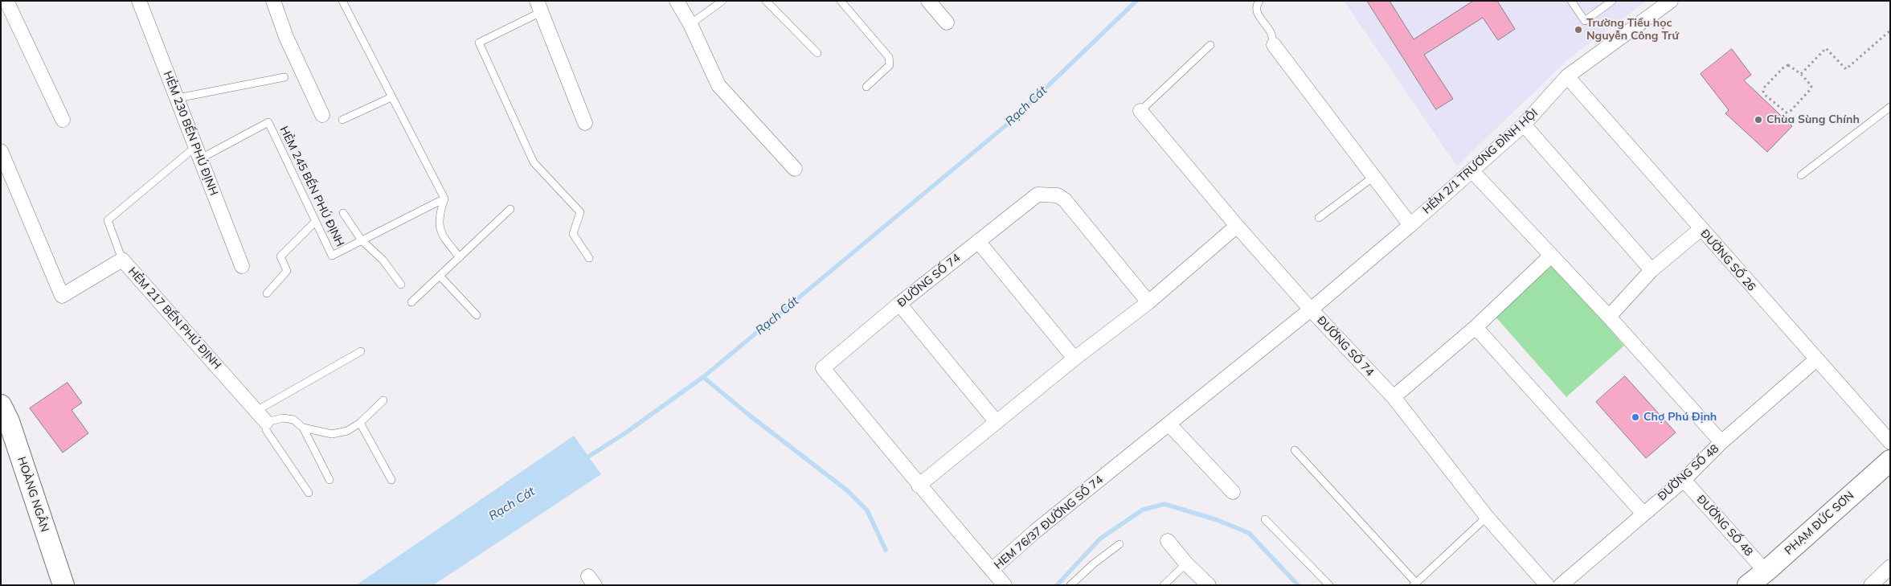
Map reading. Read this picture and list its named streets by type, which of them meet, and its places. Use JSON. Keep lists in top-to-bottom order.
{
  "streets": {
    "street": [
      "HẺM 230 BẾN PHÚ ĐỊNH",
      "HẺM 2/1 TRƯƠNG ĐÌNH HỘI",
      "ĐƯỜNG SỐ 26",
      "ĐƯỜNG SỐ 74",
      "HẺM 217 BẾN PHÚ ĐỊNH",
      "ĐƯỜNG SỐ 48",
      "HOÀNG NGÂN",
      "HEM 76/37 ĐƯỜNG SỐ 74",
      "PHẠM ĐỨC SƠN"
    ],
    "lane": ["HẺM 245 BẾN PHÚ ĐỊNH"]
  },
  "crossings": [
    ["HẺM 230 BẾN PHÚ ĐỊNH", "HẺM 245 BẾN PHÚ ĐỊNH"],
    ["HẺM 2/1 TRƯƠNG ĐÌNH HỘI", "ĐƯỜNG SỐ 26"],
    ["HẺM 2/1 TRƯƠNG ĐÌNH HỘI", "ĐƯỜNG SỐ 74"],
    ["HẺM 2/1 TRƯƠNG ĐÌNH HỘI", "HEM 76/37 ĐƯỜNG SỐ 74"],
    ["ĐƯỜNG SỐ 26", "ĐƯỜNG SỐ 48"],
    ["ĐƯỜNG SỐ 74", "HEM 76/37 ĐƯỜNG SỐ 74"],
    ["ĐƯỜNG SỐ 48", "PHẠM ĐỨC SƠN"]
  ],
  "water": ["Rạch Cát"],
  "places": ["Trường Tiểu học Nguyễn Công Trứ", "Chùa Sùng Chính", "Chợ Phú Định"]
}
